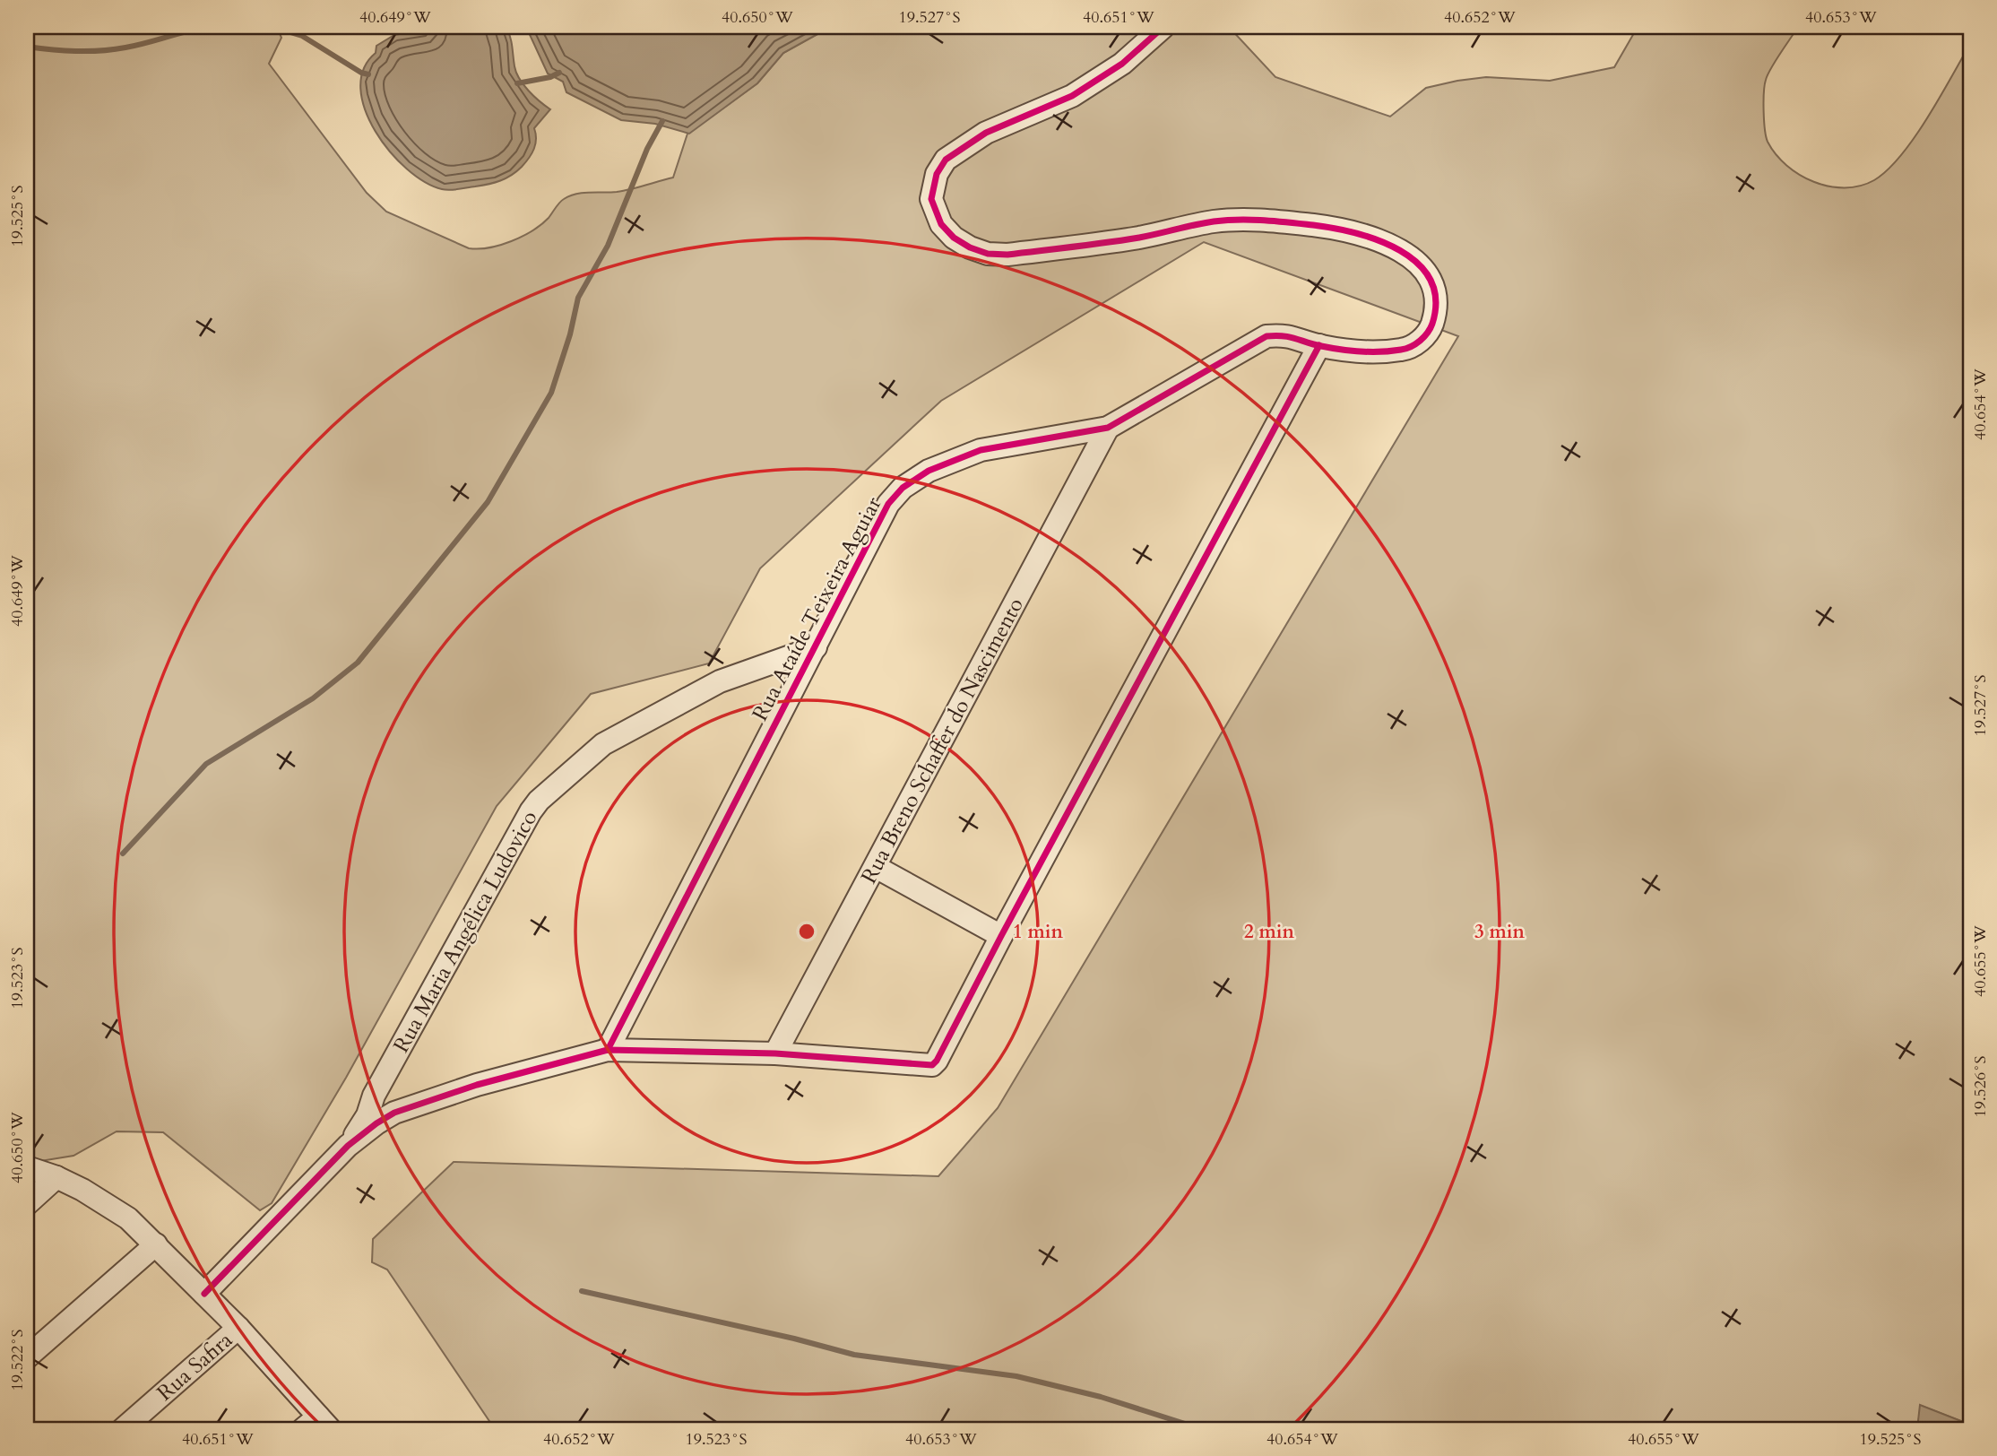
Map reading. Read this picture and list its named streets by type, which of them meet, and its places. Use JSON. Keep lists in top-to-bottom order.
{
  "streets": {
    "street": [
      "Rua Ataíde Teixeira Aguiar",
      "Rua Breno Schaffer do Nascimento",
      "Rua Maria Angélica Ludovico",
      "Rua Safira"
    ]
  },
  "crossings": [
    ["Rua Ataíde Teixeira Aguiar", "Rua Breno Schaffer do Nascimento"],
    ["Rua Ataíde Teixeira Aguiar", "Rua Maria Angélica Ludovico"]
  ],
  "coordinates": [
    "40.649°W",
    "40.650°W",
    "19.527°S",
    "40.651°W",
    "40.652°W",
    "40.653°W",
    "19.525°S",
    "40.654°W",
    "40.655°W",
    "19.523°S",
    "19.526°S",
    "19.522°S"
  ],
  "rings": ["1 min", "2 min", "3 min"]
}
